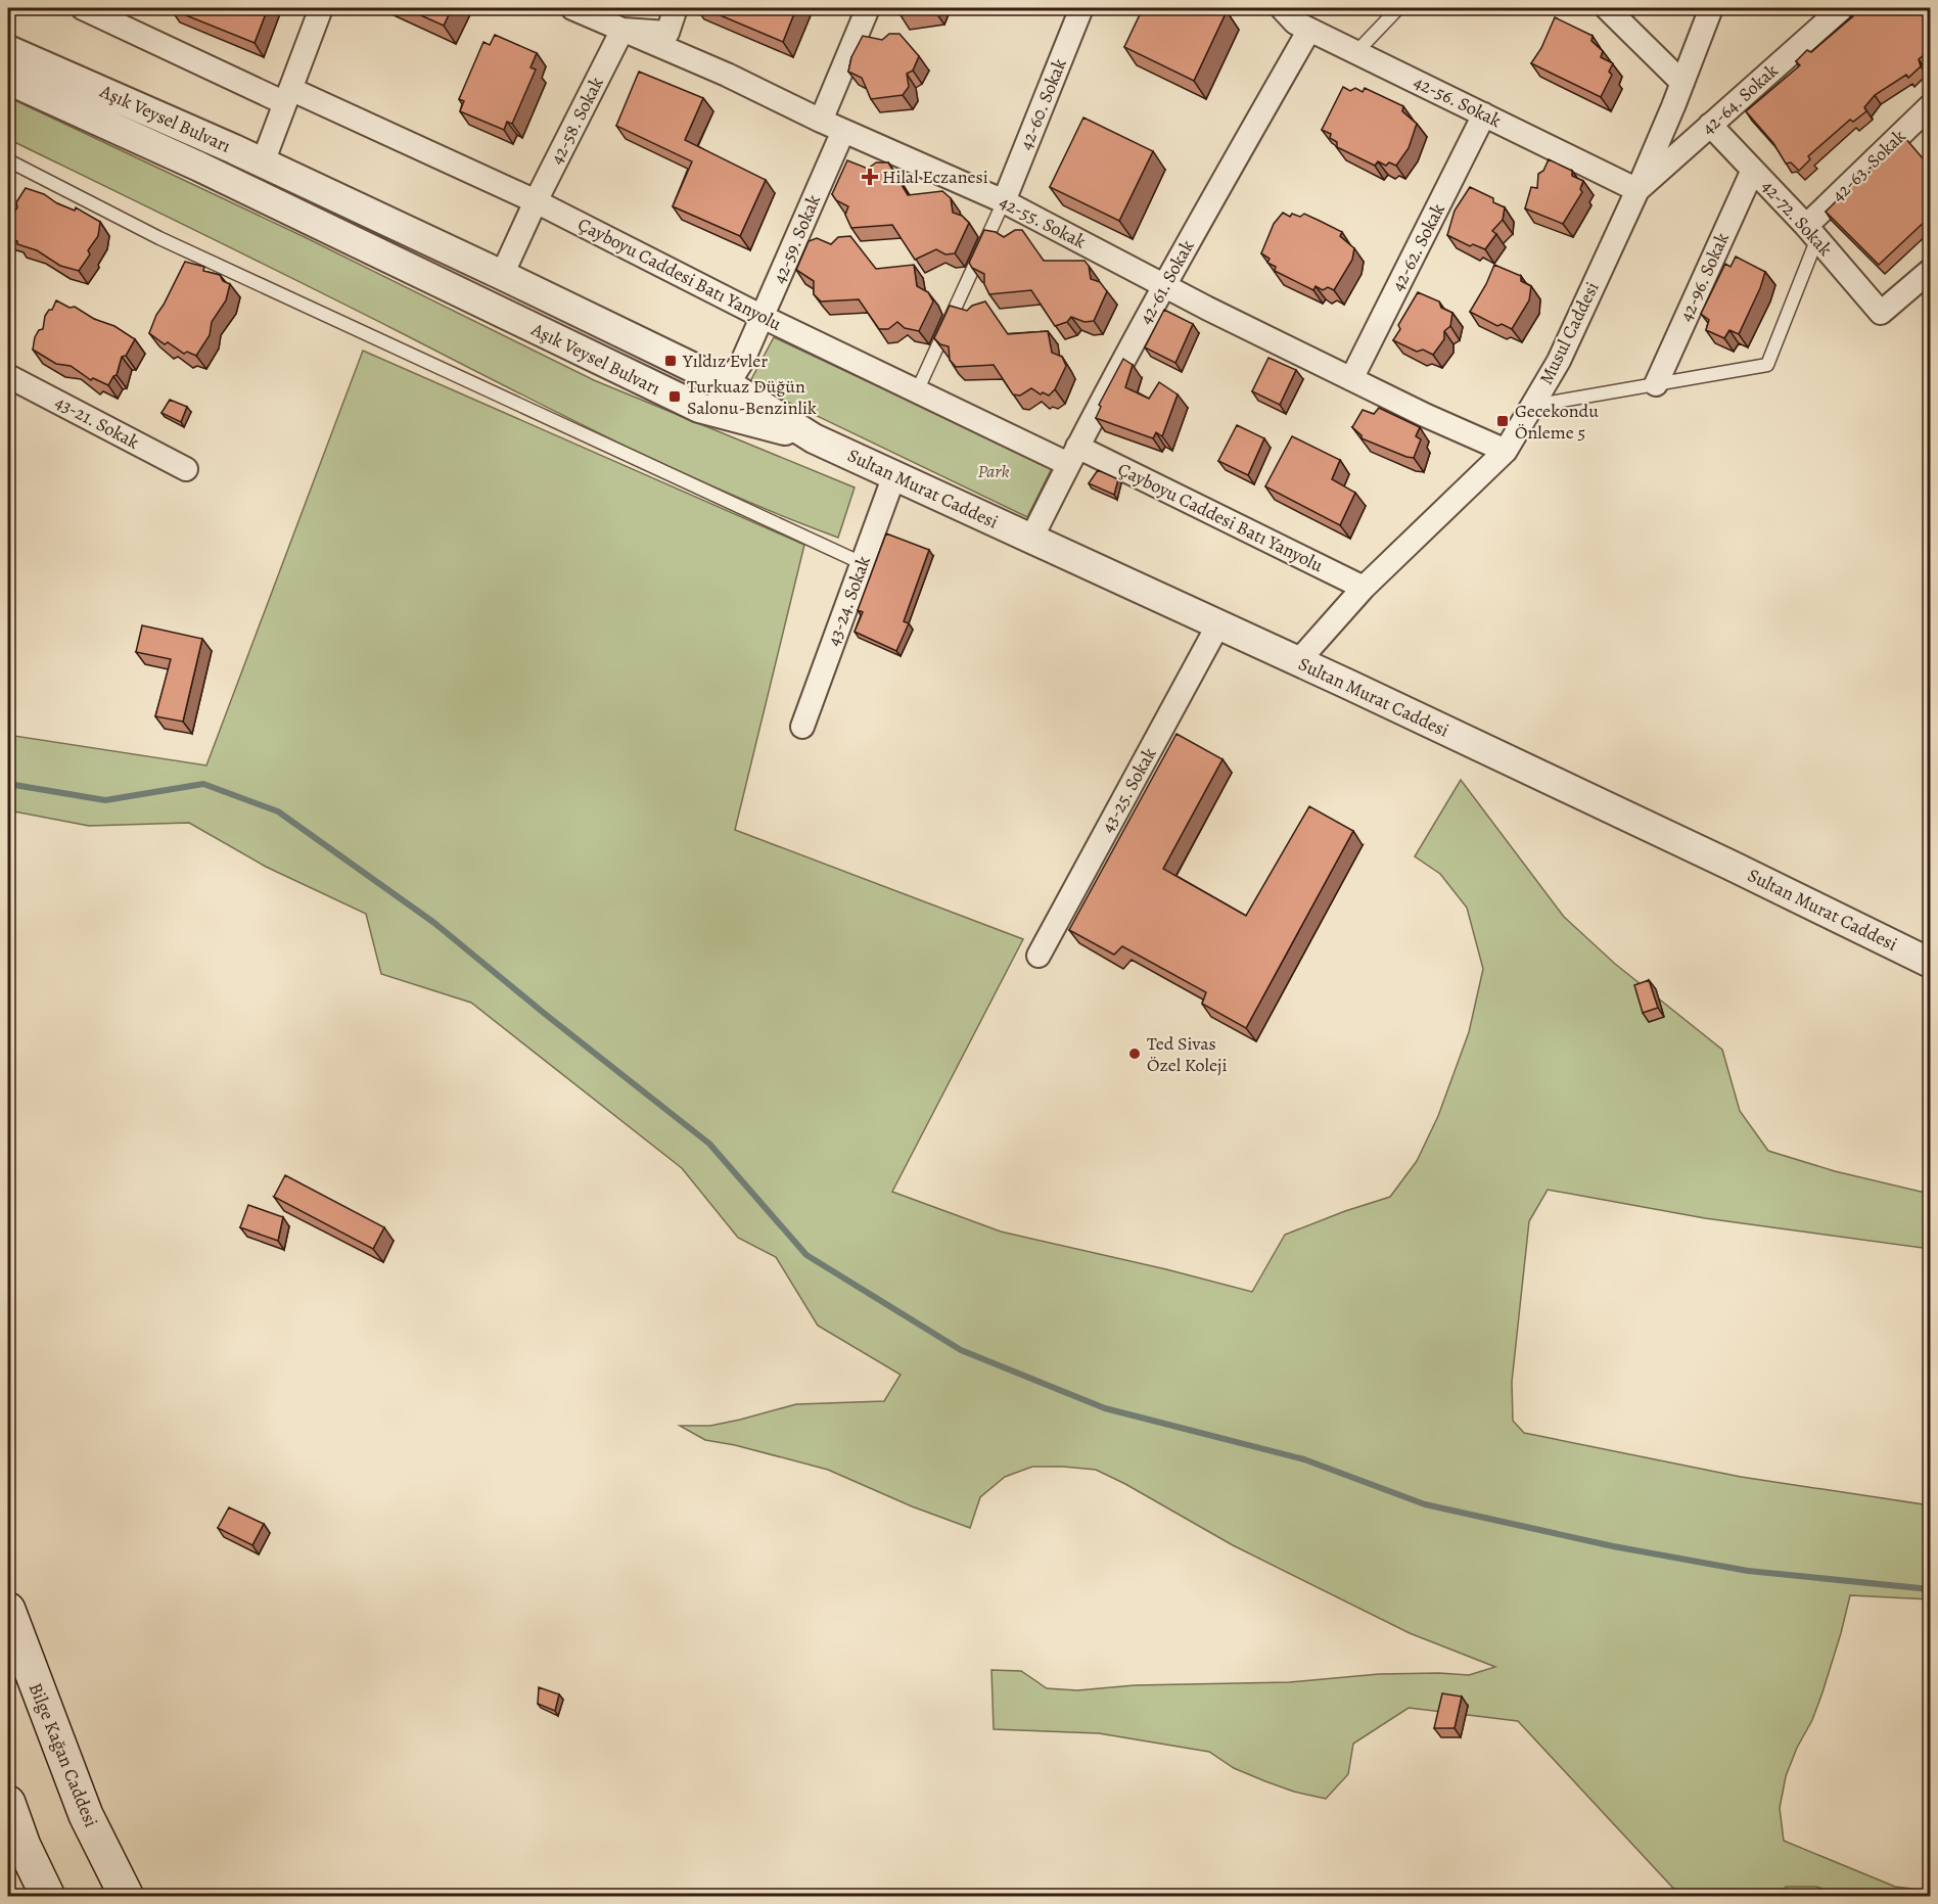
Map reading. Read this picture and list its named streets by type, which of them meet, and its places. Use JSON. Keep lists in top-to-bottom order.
{
  "streets": {
    "main road": ["Bilge Kağan Caddesi"],
    "street": [
      "42-64. Sokak",
      "42-56. Sokak",
      "42-60. Sokak",
      "Aşık Veysel Bulvarı",
      "42-58. Sokak",
      "42-63. Sokak",
      "42-72. Sokak",
      "42-55. Sokak",
      "42-59. Sokak",
      "42-62. Sokak",
      "Çayboyu Caddesi Batı Yanyolu",
      "42-96. Sokak",
      "42-61. Sokak",
      "Musul Caddesi",
      "43-21. Sokak",
      "Sultan Murat Caddesi",
      "43-24. Sokak",
      "43-25. Sokak"
    ]
  },
  "crossings": [
    ["42-64. Sokak", "42-56. Sokak"],
    ["42-64. Sokak", "42-72. Sokak"],
    ["42-64. Sokak", "Musul Caddesi"],
    ["42-56. Sokak", "42-62. Sokak"],
    ["42-56. Sokak", "42-61. Sokak"],
    ["42-56. Sokak", "Musul Caddesi"],
    ["42-60. Sokak", "42-55. Sokak"],
    ["Aşık Veysel Bulvarı", "42-58. Sokak"],
    ["Aşık Veysel Bulvarı", "42-59. Sokak"],
    ["Aşık Veysel Bulvarı", "Sultan Murat Caddesi"],
    ["42-58. Sokak", "42-55. Sokak"],
    ["42-58. Sokak", "Çayboyu Caddesi Batı Yanyolu"],
    ["42-63. Sokak", "42-72. Sokak"],
    ["42-72. Sokak", "42-96. Sokak"],
    ["42-55. Sokak", "42-59. Sokak"],
    ["42-55. Sokak", "42-62. Sokak"],
    ["42-55. Sokak", "42-61. Sokak"],
    ["42-55. Sokak", "Musul Caddesi"],
    ["42-59. Sokak", "Çayboyu Caddesi Batı Yanyolu"],
    ["Çayboyu Caddesi Batı Yanyolu", "42-61. Sokak"],
    ["Çayboyu Caddesi Batı Yanyolu", "Musul Caddesi"],
    ["42-61. Sokak", "Sultan Murat Caddesi"],
    ["Musul Caddesi", "Sultan Murat Caddesi"],
    ["Sultan Murat Caddesi", "43-24. Sokak"],
    ["Sultan Murat Caddesi", "43-25. Sokak"]
  ],
  "parks": ["Park"],
  "places": {
    "health": ["Hilal Eczanesi"],
    "transit": ["Yıldız Evler", "Turkuaz Düğün Salonu-Benzinlik", "Gecekondu Önleme 5"],
    "other": ["Ted Sivas Özel Koleji"]
  }
}
